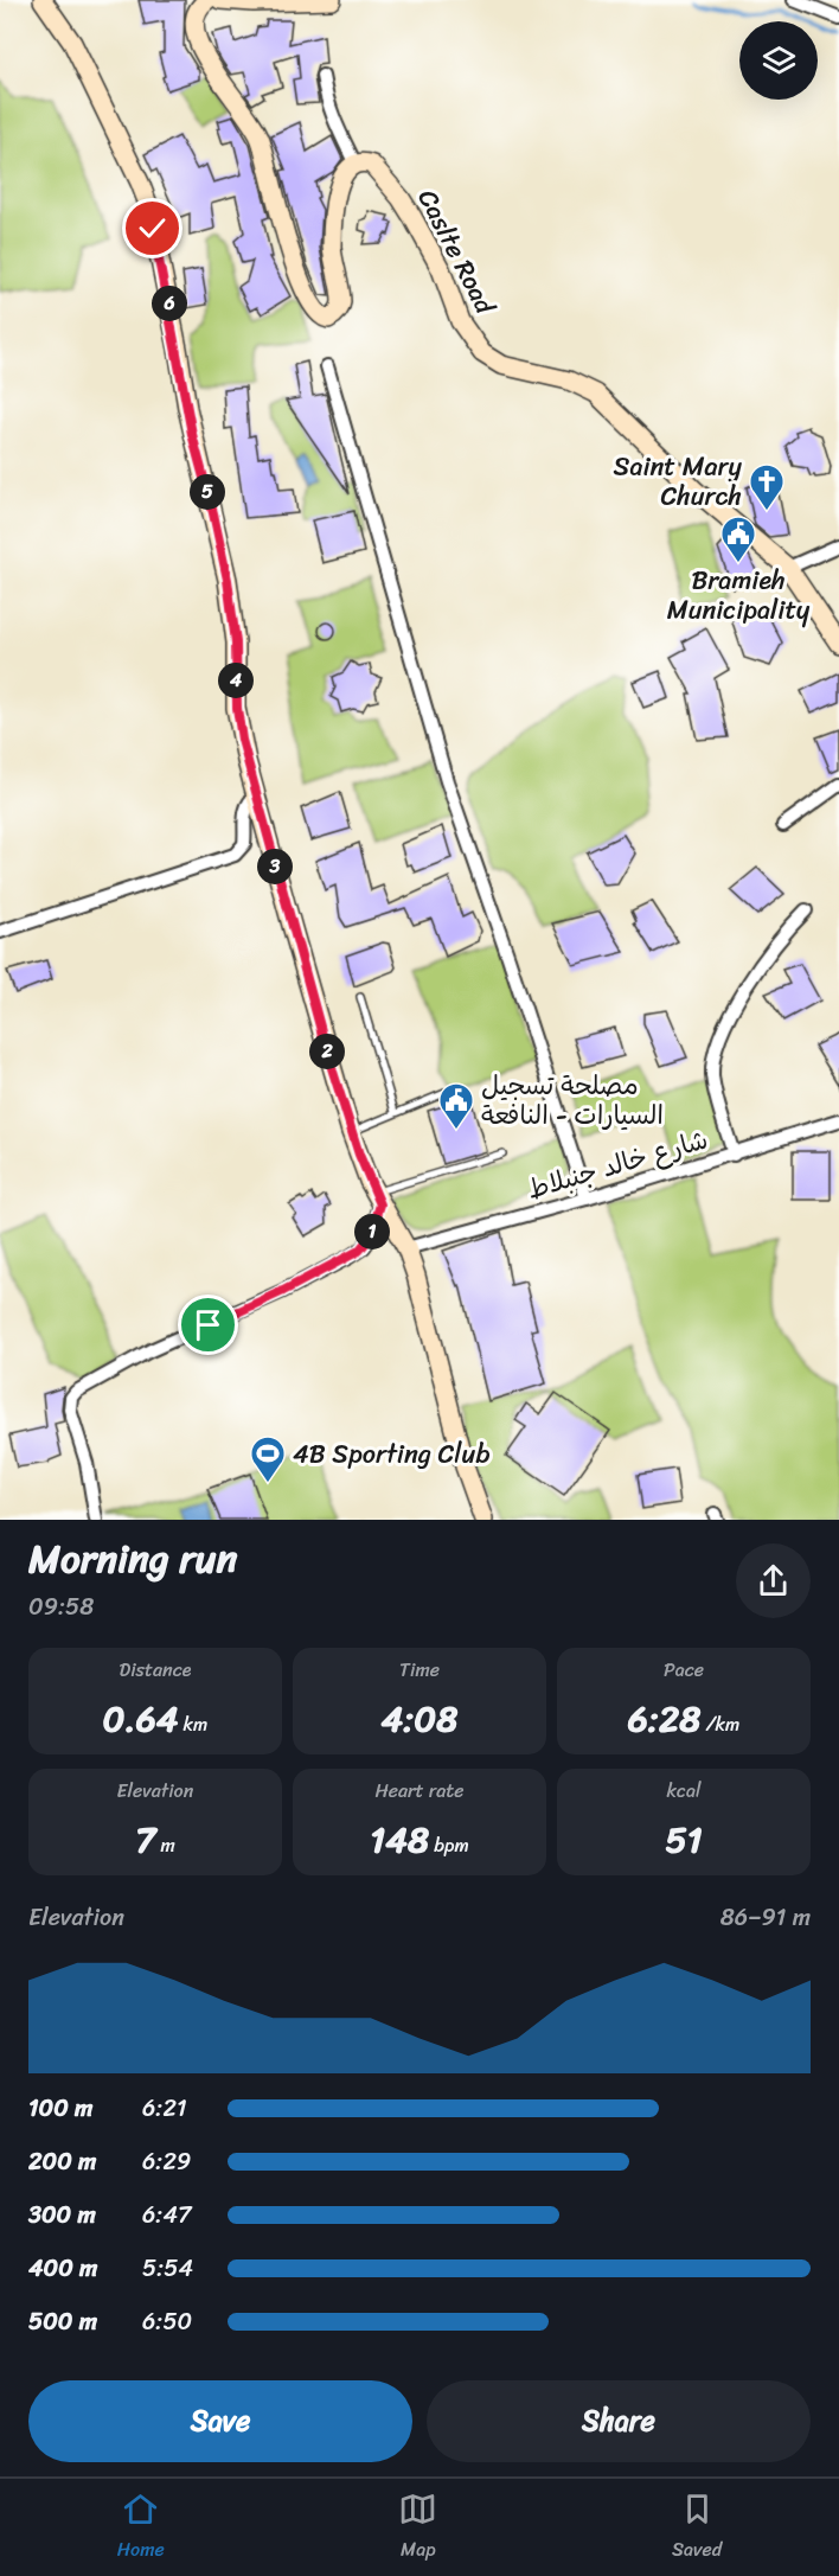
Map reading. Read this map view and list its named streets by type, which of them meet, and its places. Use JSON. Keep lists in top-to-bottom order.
{
  "streets": {
    "main road": ["Caslte Road"],
    "street": ["شارع خالد جنبلاط"]
  },
  "places": {
    "church": ["Saint Mary Church"],
    "public building": ["Bramieh Municipality", "مصلحة تسجيل السيارات - النافعة"],
    "sports": ["4B Sporting Club"]
  },
  "page": {
    "pins": [
      "6",
      "5",
      "4",
      "3",
      "2",
      "1"
    ],
    "heading": ["Morning run", "09:58"],
    "stats": [
      ["Distance", "0.64 km"],
      ["Time", "4:08"],
      ["Pace", "6:28 /km"],
      ["Elevation", "7 m"],
      ["Heart rate", "148 bpm"],
      ["kcal", "51"]
    ],
    "chart": ["Elevation", "86–91 m"],
    "list": [
      {
        "name": "100 m",
        "note": "6:21"
      },
      {
        "name": "200 m",
        "note": "6:29"
      },
      {
        "name": "300 m",
        "note": "6:47"
      },
      {
        "name": "400 m",
        "note": "5:54"
      },
      {
        "name": "500 m",
        "note": "6:50"
      }
    ],
    "buttons": ["Save", "Share"],
    "tabs": ["Home", "Map", "Saved"]
  }
}
